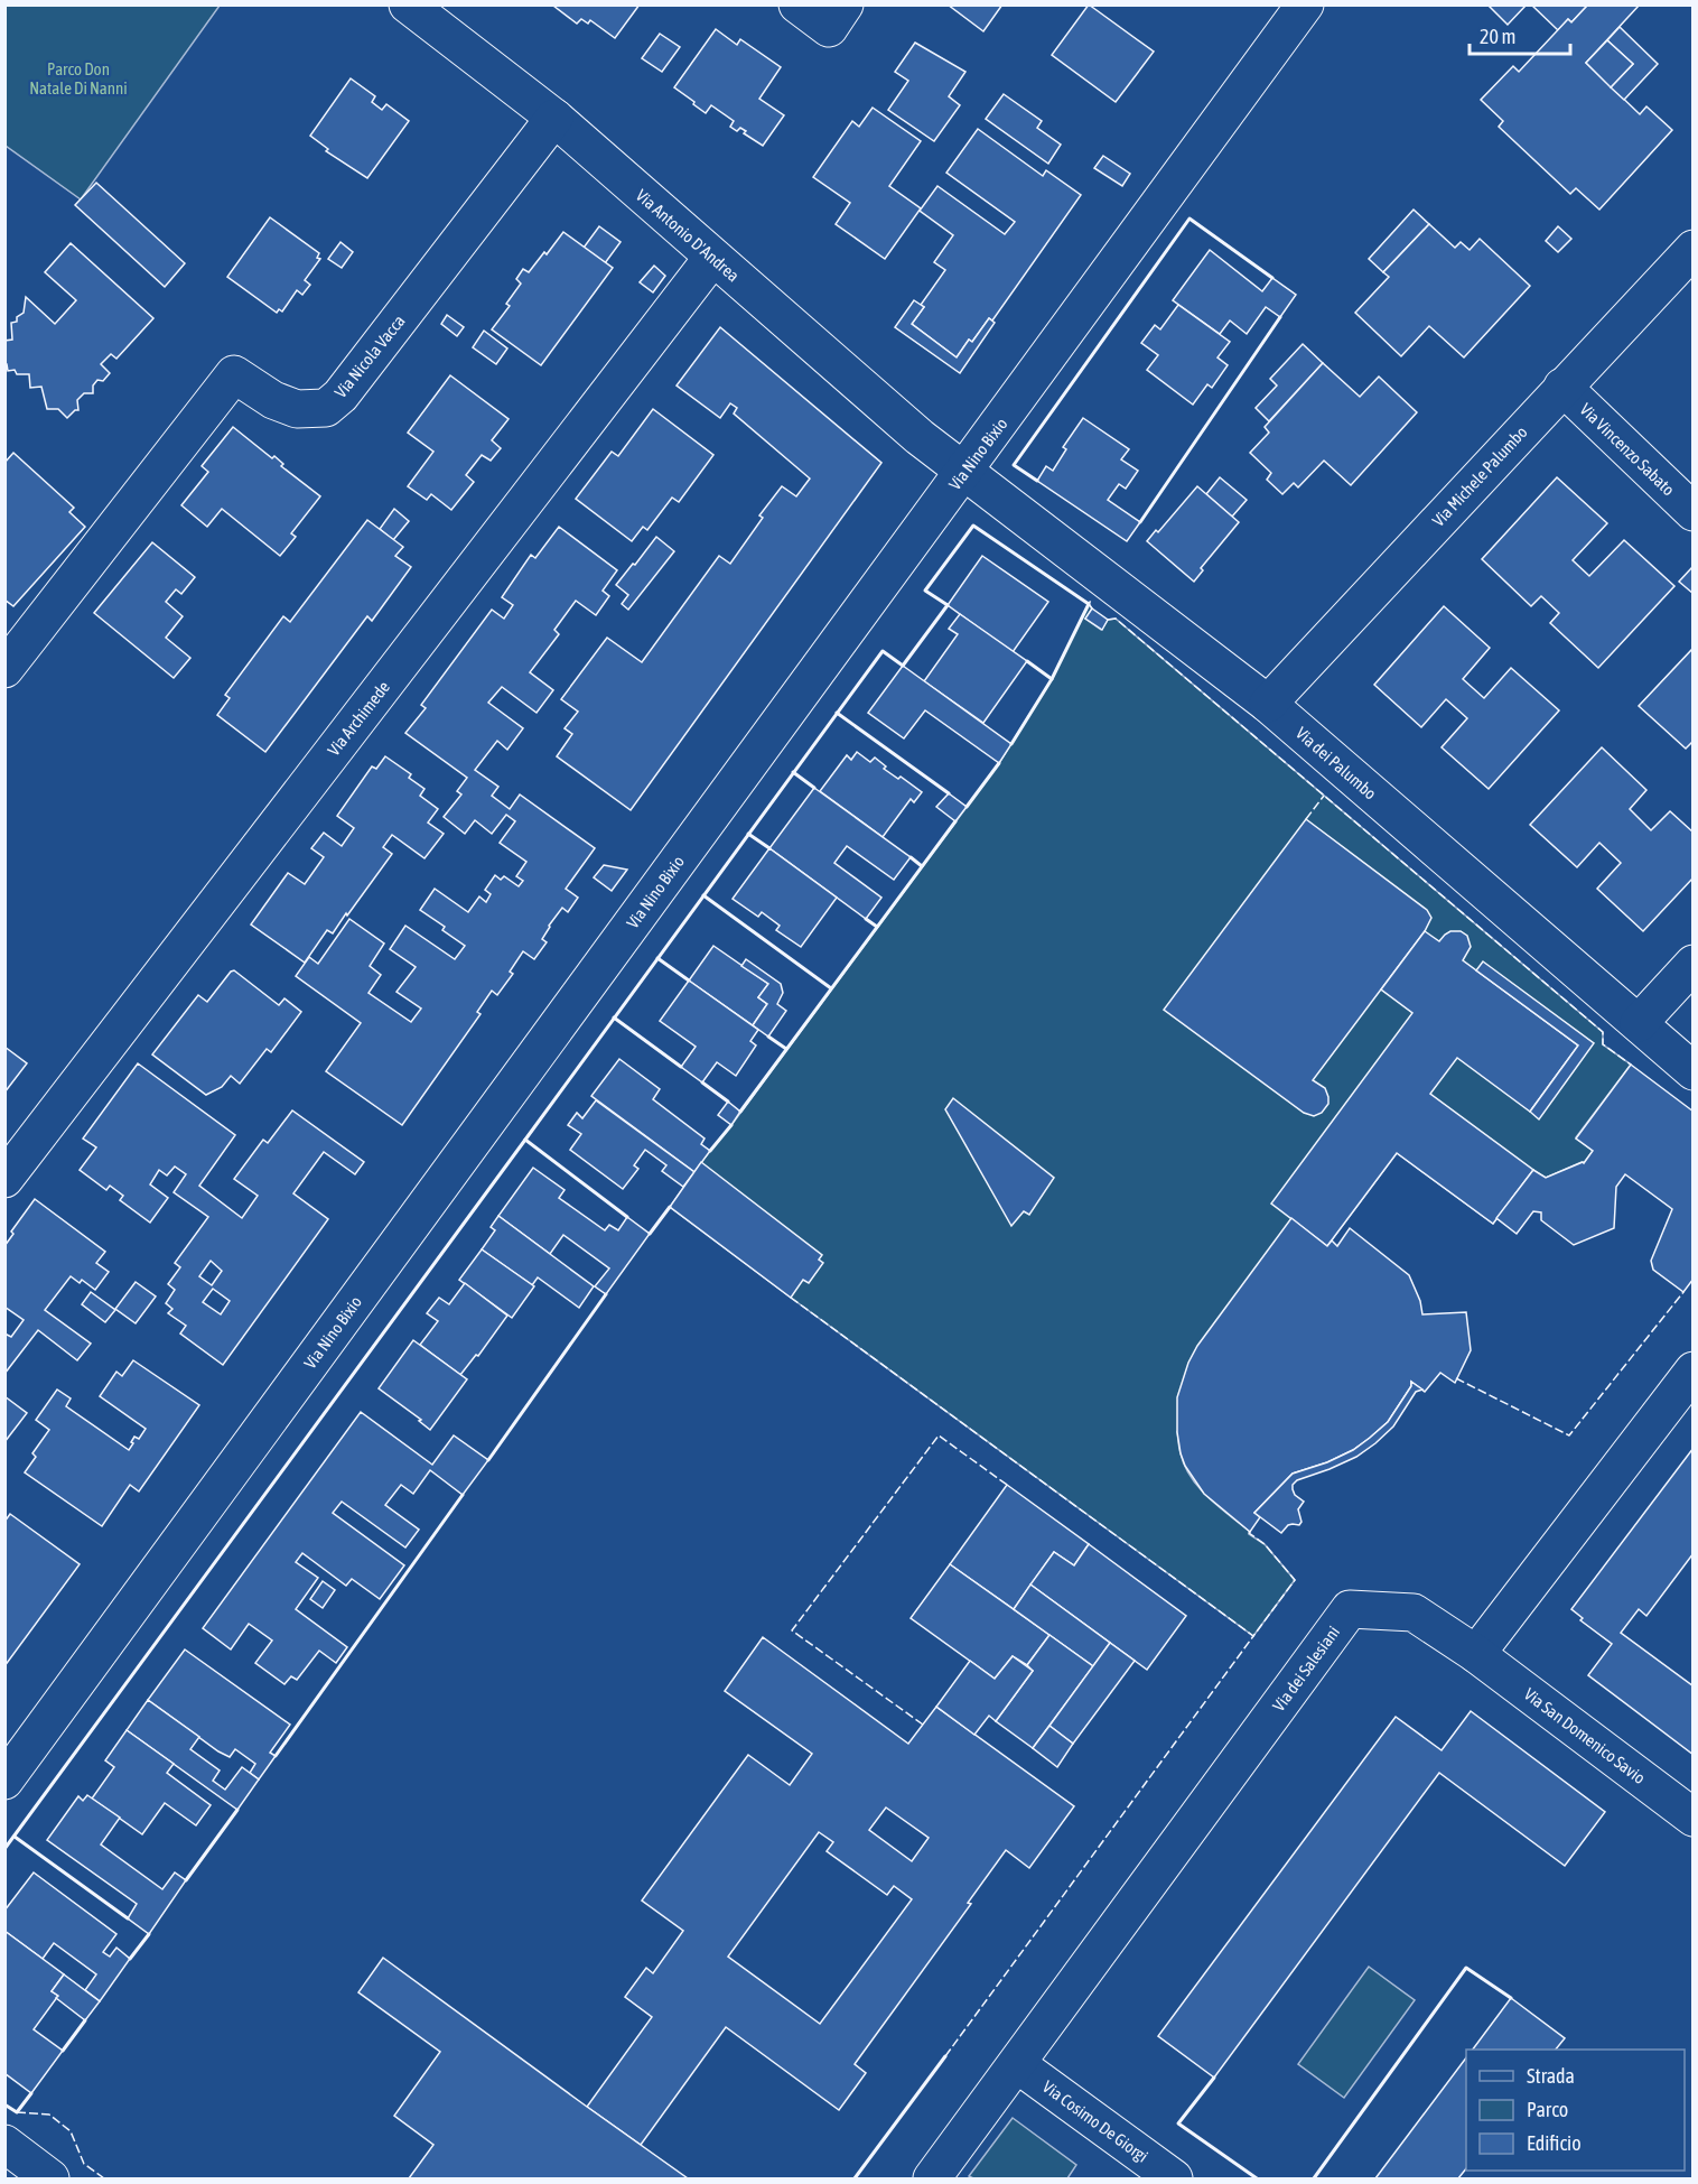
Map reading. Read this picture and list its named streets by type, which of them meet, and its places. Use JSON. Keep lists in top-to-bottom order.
{
  "streets": {
    "street": [
      "Via Antonio D'Andrea",
      "Via Nicola Vacca",
      "Via Vincenzo Sabato",
      "Via Nino Bixio",
      "Via Michele Palumbo",
      "Via Archimede",
      "Via dei Palumbo",
      "Via dei Salesiani",
      "Via San Domenico Savio",
      "Via Cosimo De Giorgi"
    ]
  },
  "crossings": [
    ["Via Antonio D'Andrea", "Via Nicola Vacca"],
    ["Via Antonio D'Andrea", "Via Nino Bixio"],
    ["Via Antonio D'Andrea", "Via Archimede"],
    ["Via Antonio D'Andrea", "Via dei Palumbo"],
    ["Via Vincenzo Sabato", "Via Michele Palumbo"],
    ["Via Nino Bixio", "Via dei Palumbo"],
    ["Via Michele Palumbo", "Via dei Palumbo"],
    ["Via dei Salesiani", "Via San Domenico Savio"],
    ["Via dei Salesiani", "Via Cosimo De Giorgi"]
  ],
  "parks": ["Parco Don Natale Di Nanni"],
  "legend": ["Strada", "Parco", "Edificio"],
  "scale_bar": "20 m"
}
